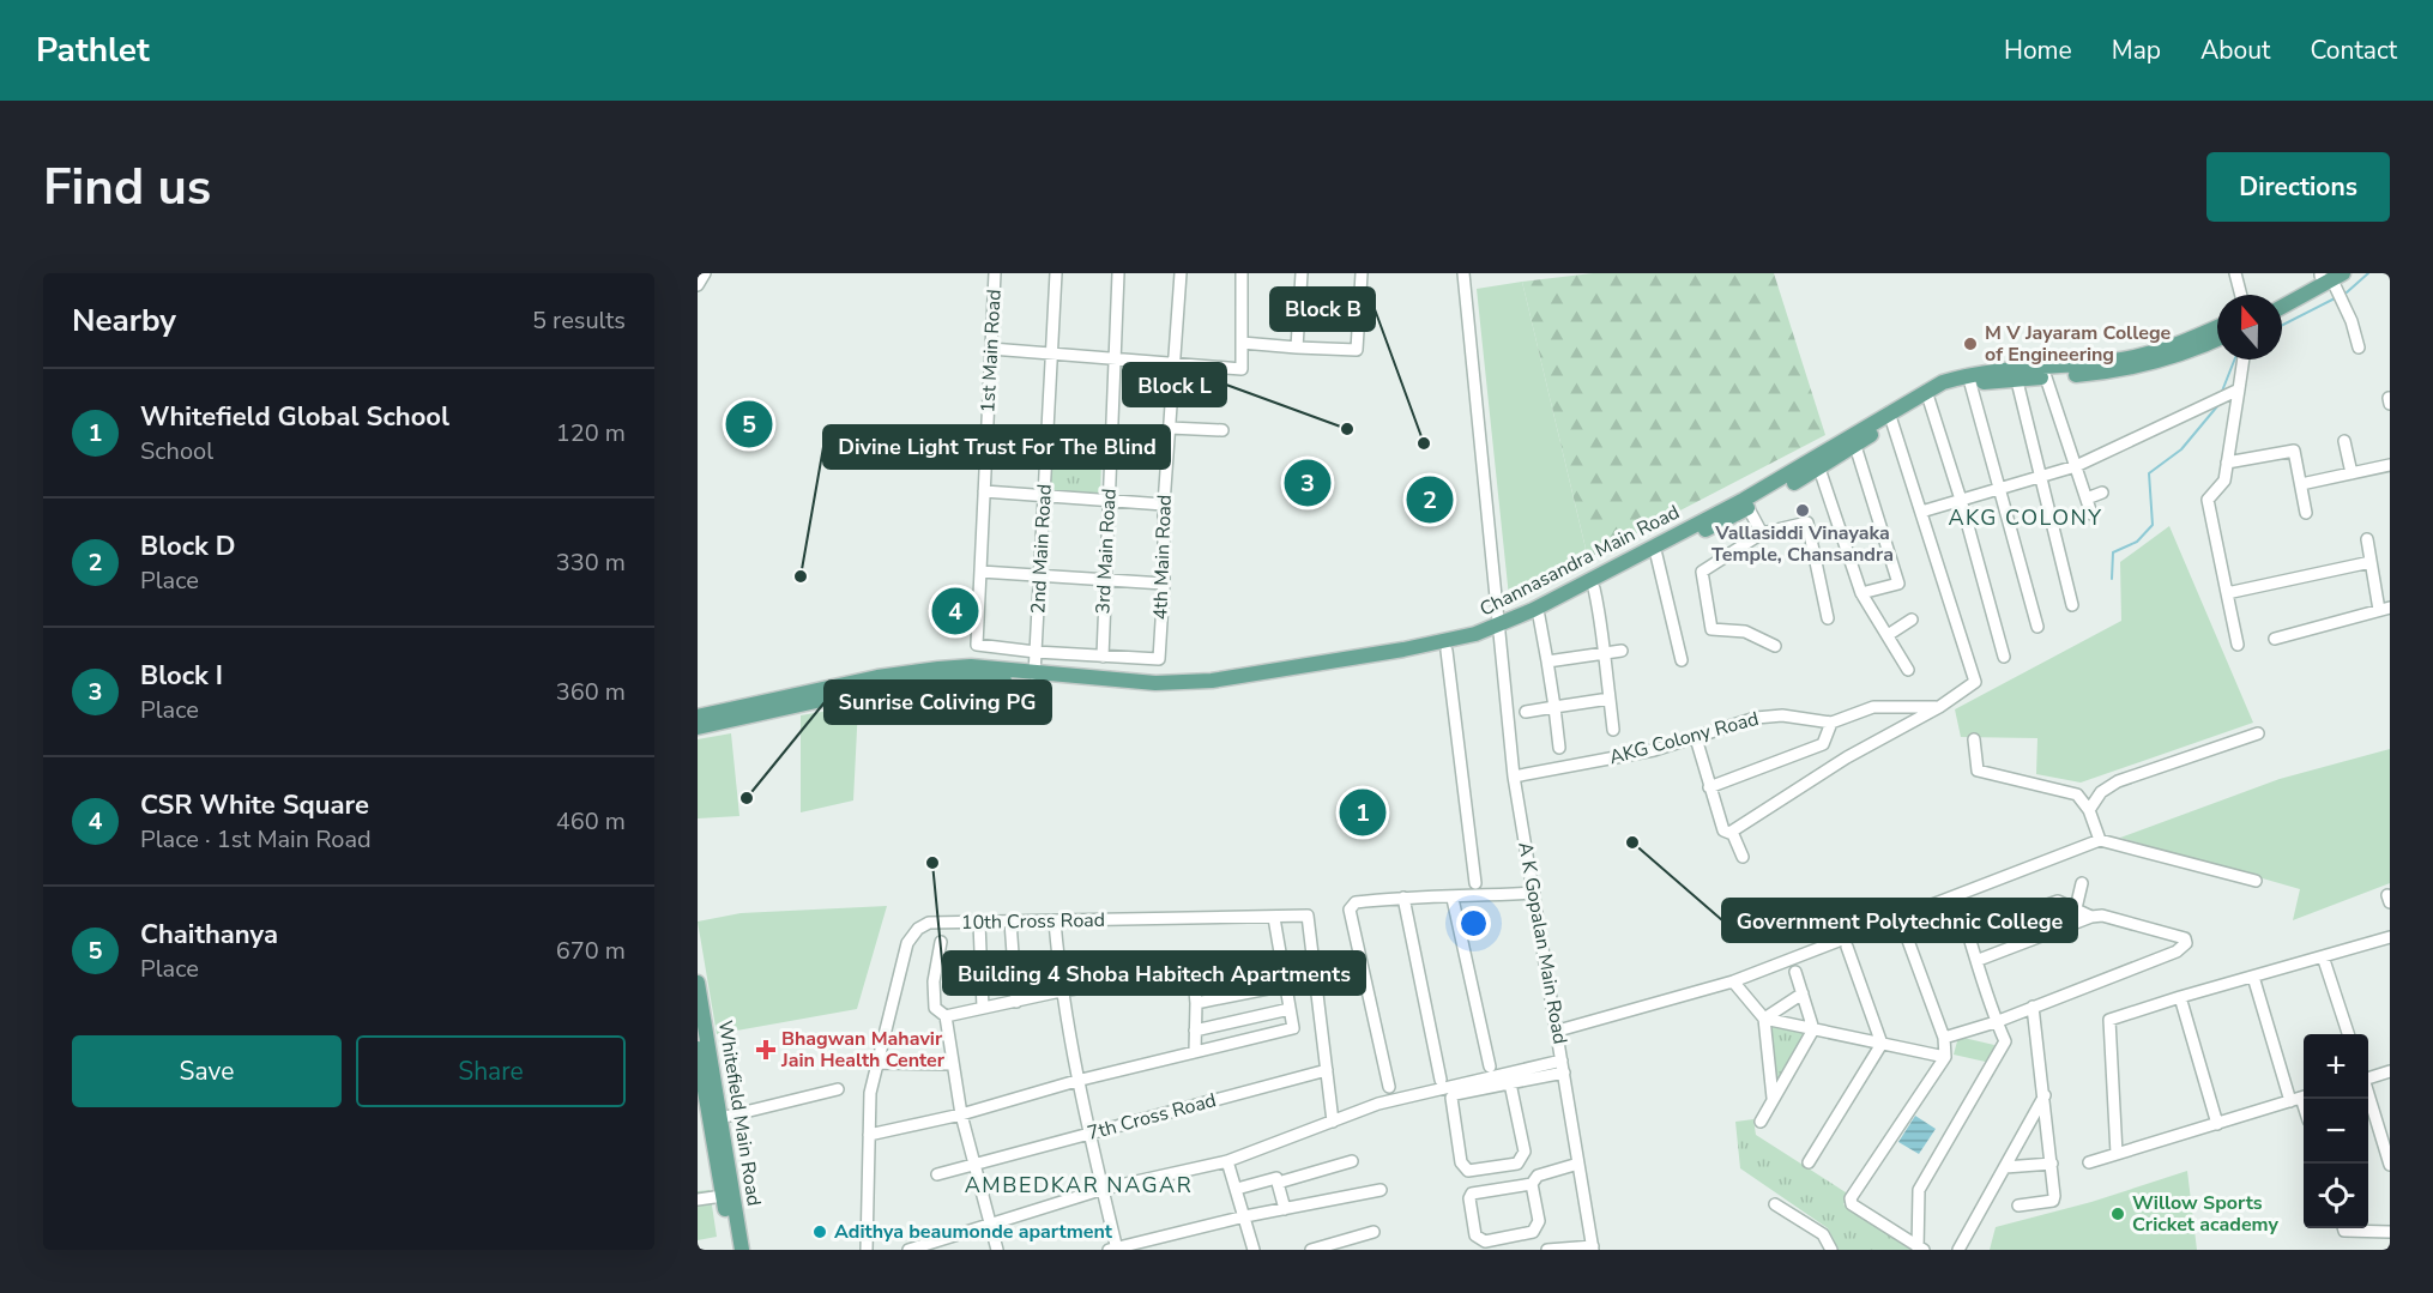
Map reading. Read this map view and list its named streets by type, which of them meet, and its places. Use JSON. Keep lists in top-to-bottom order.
{
  "streets": {
    "main road": ["Channasandra Main Road", "Whitefield Main Road"],
    "street": [
      "1st Main Road",
      "2nd Main Road",
      "3rd Main Road",
      "4th Main Road",
      "AKG Colony Road",
      "10th Cross Road",
      "A K Gopalan Main Road",
      "7th Cross Road"
    ]
  },
  "crossings": [
    ["1st Main Road", "4th Main Road"],
    ["2nd Main Road", "4th Main Road"],
    ["2nd Main Road", "Channasandra Main Road"],
    ["3rd Main Road", "4th Main Road"],
    ["Channasandra Main Road", "A K Gopalan Main Road"],
    ["AKG Colony Road", "A K Gopalan Main Road"],
    ["10th Cross Road", "7th Cross Road"]
  ],
  "districts": ["AKG COLONY", "AMBEDKAR NAGAR"],
  "places": {
    "other": [
      "M V Jayaram College of Engineering",
      "Block L",
      "Block B",
      "Vallasiddi Vinayaka Temple, Chansandra",
      "Divine Light Trust For The Blind",
      "Sunrise Coliving PG",
      "Government Polytechnic College",
      "Building 4 Shoba Habitech Apartments",
      "Willow Sports Cricket academy",
      "Adithya beaumonde apartment"
    ],
    "health": ["Bhagwan Mahavir Jain Health Center"]
  },
  "north": "top",
  "page": {
    "header": "Pathlet",
    "nav": [
      "Home",
      "Map",
      "About",
      "Contact"
    ],
    "buttons": [
      "Directions",
      ["Save", "Share"]
    ],
    "title": "Find us",
    "heading": ["Nearby", "5 results"],
    "list": [
      {
        "mark": "1",
        "name": "Whitefield Global School",
        "note": "School",
        "value": "120 m"
      },
      {
        "mark": "2",
        "name": "Block D",
        "note": "Place",
        "value": "330 m"
      },
      {
        "mark": "3",
        "name": "Block I",
        "note": "Place",
        "value": "360 m"
      },
      {
        "mark": "4",
        "name": "CSR White Square",
        "note": "Place · 1st Main Road",
        "value": "460 m"
      },
      {
        "mark": "5",
        "name": "Chaithanya",
        "note": "Place",
        "value": "670 m"
      }
    ],
    "pins": [
      "5",
      "3",
      "2",
      "4",
      "1"
    ],
    "map_buttons": ["+", "−"]
  }
}
